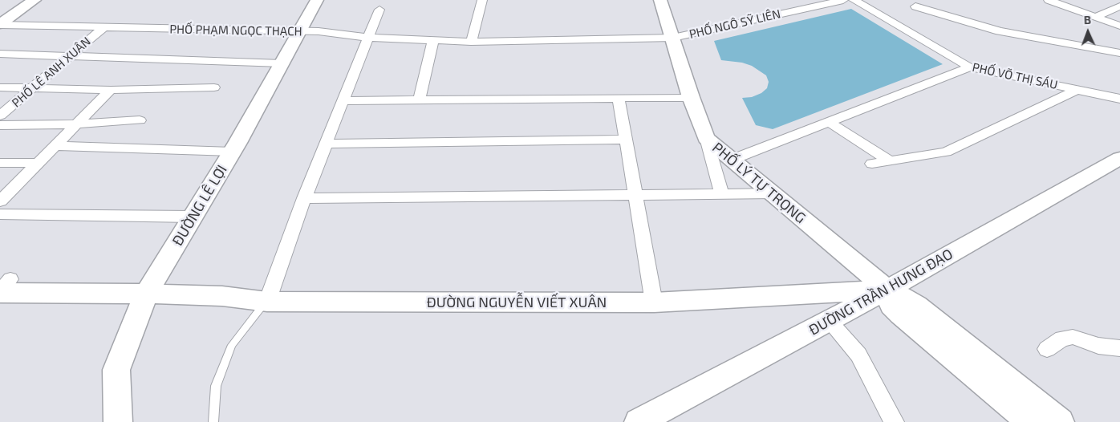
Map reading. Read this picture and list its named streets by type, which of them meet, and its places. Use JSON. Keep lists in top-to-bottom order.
{
  "streets": {
    "street": [
      "PHỐ NGÔ SỸ LIÊN",
      "PHỐ PHẠM NGỌC THẠCH",
      "PHỐ LÊ ANH XUÂN",
      "PHỐ VÕ THỊ SÁU",
      "PHỐ LÝ TỰ TRỌNG",
      "ĐƯỜNG LÊ LỢI",
      "ĐƯỜNG TRẦN HƯNG ĐẠO",
      "ĐƯỜNG NGUYỄN VIẾT XUÂN"
    ]
  },
  "crossings": [
    ["PHỐ NGÔ SỸ LIÊN", "PHỐ PHẠM NGỌC THẠCH"],
    ["PHỐ NGÔ SỸ LIÊN", "PHỐ LÝ TỰ TRỌNG"],
    ["PHỐ PHẠM NGỌC THẠCH", "PHỐ LÊ ANH XUÂN"],
    ["PHỐ PHẠM NGỌC THẠCH", "ĐƯỜNG LÊ LỢI"],
    ["PHỐ LÝ TỰ TRỌNG", "ĐƯỜNG TRẦN HƯNG ĐẠO"],
    ["PHỐ LÝ TỰ TRỌNG", "ĐƯỜNG NGUYỄN VIẾT XUÂN"],
    ["ĐƯỜNG LÊ LỢI", "ĐƯỜNG NGUYỄN VIẾT XUÂN"],
    ["ĐƯỜNG TRẦN HƯNG ĐẠO", "ĐƯỜNG NGUYỄN VIẾT XUÂN"]
  ],
  "north": "top"
}
